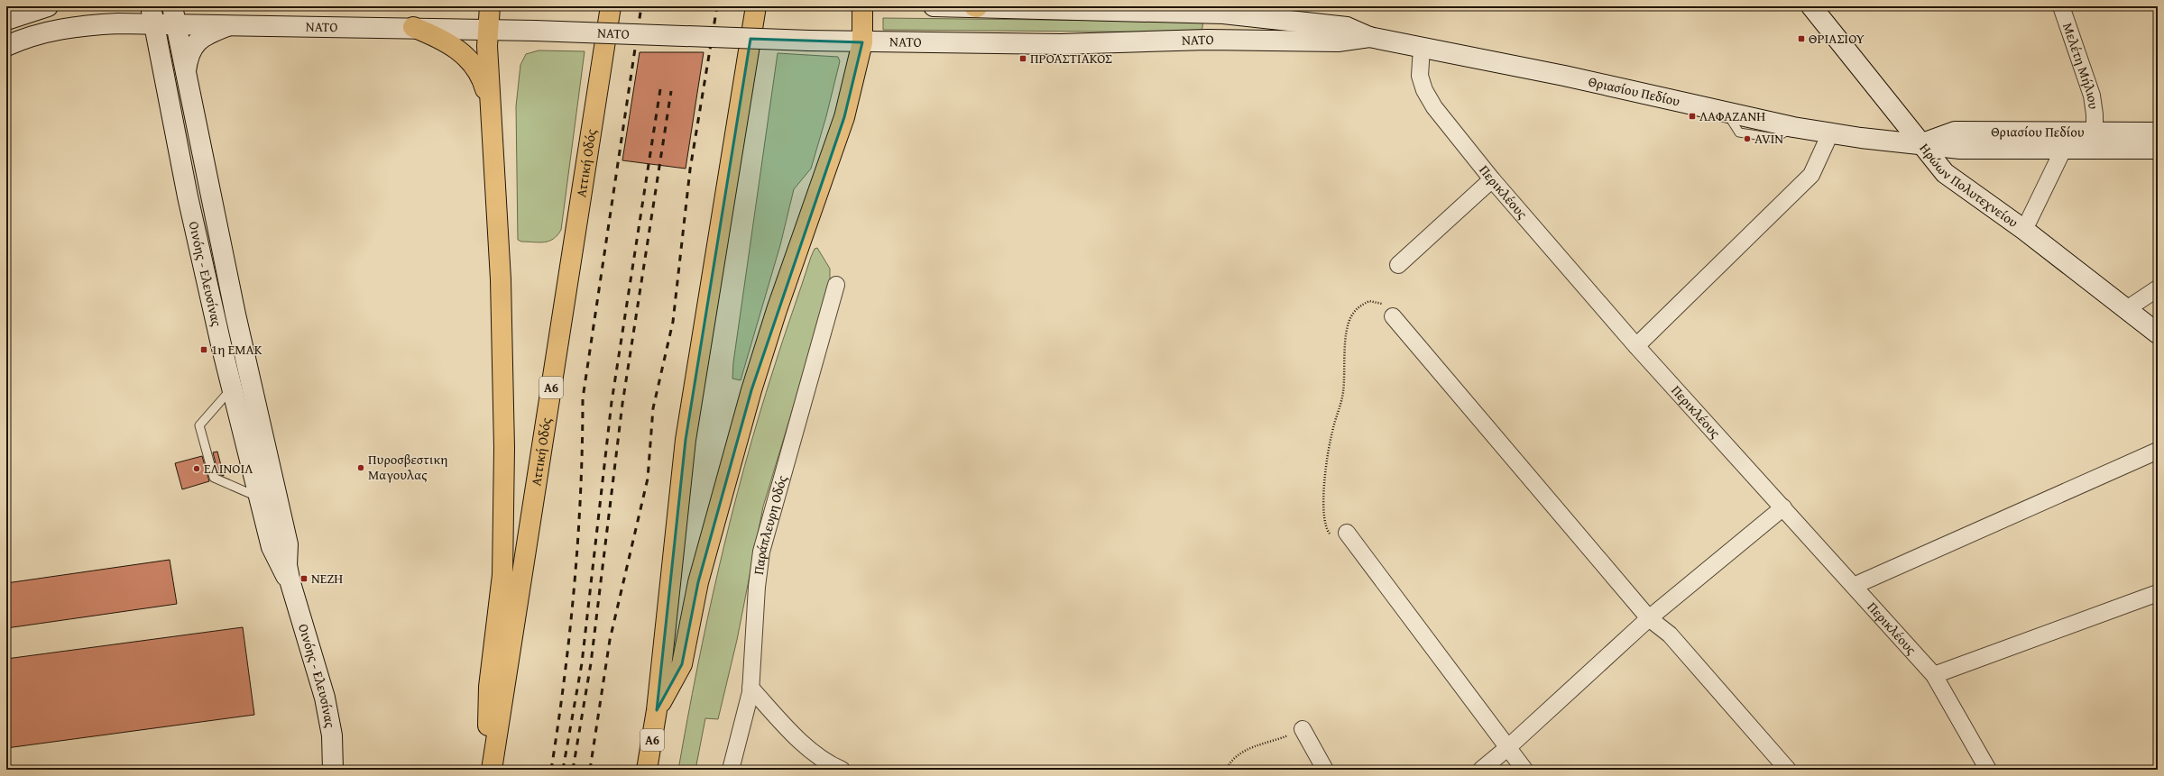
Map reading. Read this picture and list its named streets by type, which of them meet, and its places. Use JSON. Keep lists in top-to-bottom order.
{
  "streets": {
    "highway": ["Αττική Οδός", "Α6"],
    "main road": [
      "ΝΑΤΟ",
      "Θριασίου Πεδίου",
      "Ηρώων Πολυτεχνείου",
      "Οινόης - Ελευσίνας"
    ],
    "street": ["Μελέτη Μήλιου", "Περικλέους", "Παράπλευρη Οδός"]
  },
  "crossings": [
    ["ΝΑΤΟ", "Θριασίου Πεδίου"],
    ["ΝΑΤΟ", "Οινόης - Ελευσίνας"],
    ["Μελέτη Μήλιου", "Θριασίου Πεδίου"],
    ["Θριασίου Πεδίου", "Ηρώων Πολυτεχνείου"],
    ["Θριασίου Πεδίου", "Περικλέους"]
  ],
  "places": {
    "transit": [
      "ΘΡΙΑΣΙΟΥ",
      "ΠΡΟΑΣΤΙΑΚΟΣ",
      "ΛΑΦΑΖΑΝΗ",
      "1η ΕΜΑΚ",
      "ΝΕΖΗ"
    ],
    "other": ["AVIN", "Πυροσβεστικη Μαγουλας", "ΕΛΙΝΟΙΛ"]
  }
}
